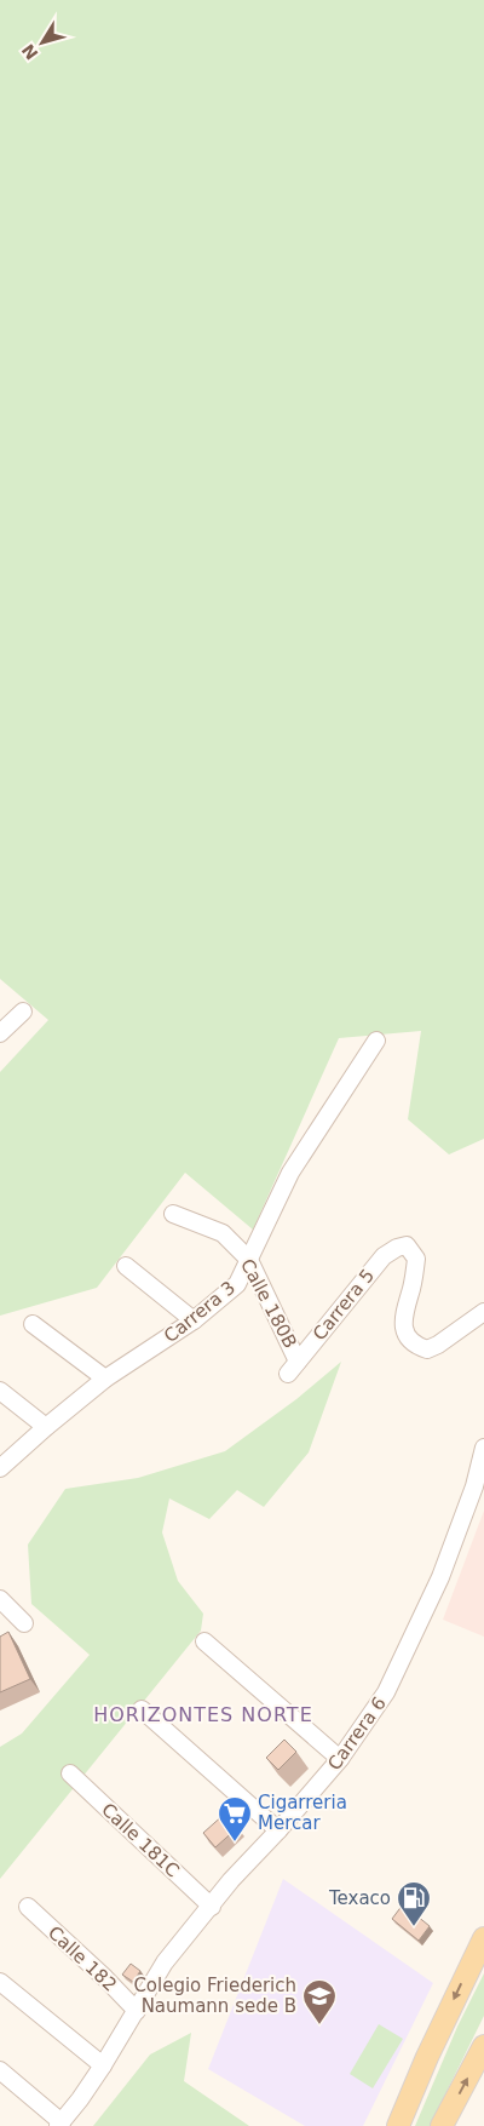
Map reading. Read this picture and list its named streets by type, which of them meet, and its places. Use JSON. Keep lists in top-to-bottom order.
{
  "streets": {
    "street": [
      "Calle 180B",
      "Carrera 5",
      "Carrera 3",
      "Carrera 6",
      "Calle 181C",
      "Calle 182"
    ]
  },
  "crossings": [
    ["Calle 180B", "Carrera 5"],
    ["Calle 180B", "Carrera 3"],
    ["Carrera 6", "Calle 181C"],
    ["Carrera 6", "Calle 182"]
  ],
  "districts": ["HORIZONTES NORTE"],
  "places": {
    "supermarket": ["Cigarreria Mercar"],
    "fuel station": ["Texaco"],
    "school or university": ["Colegio Friederich Naumann sede B"]
  },
  "north": "bottom left"
}
